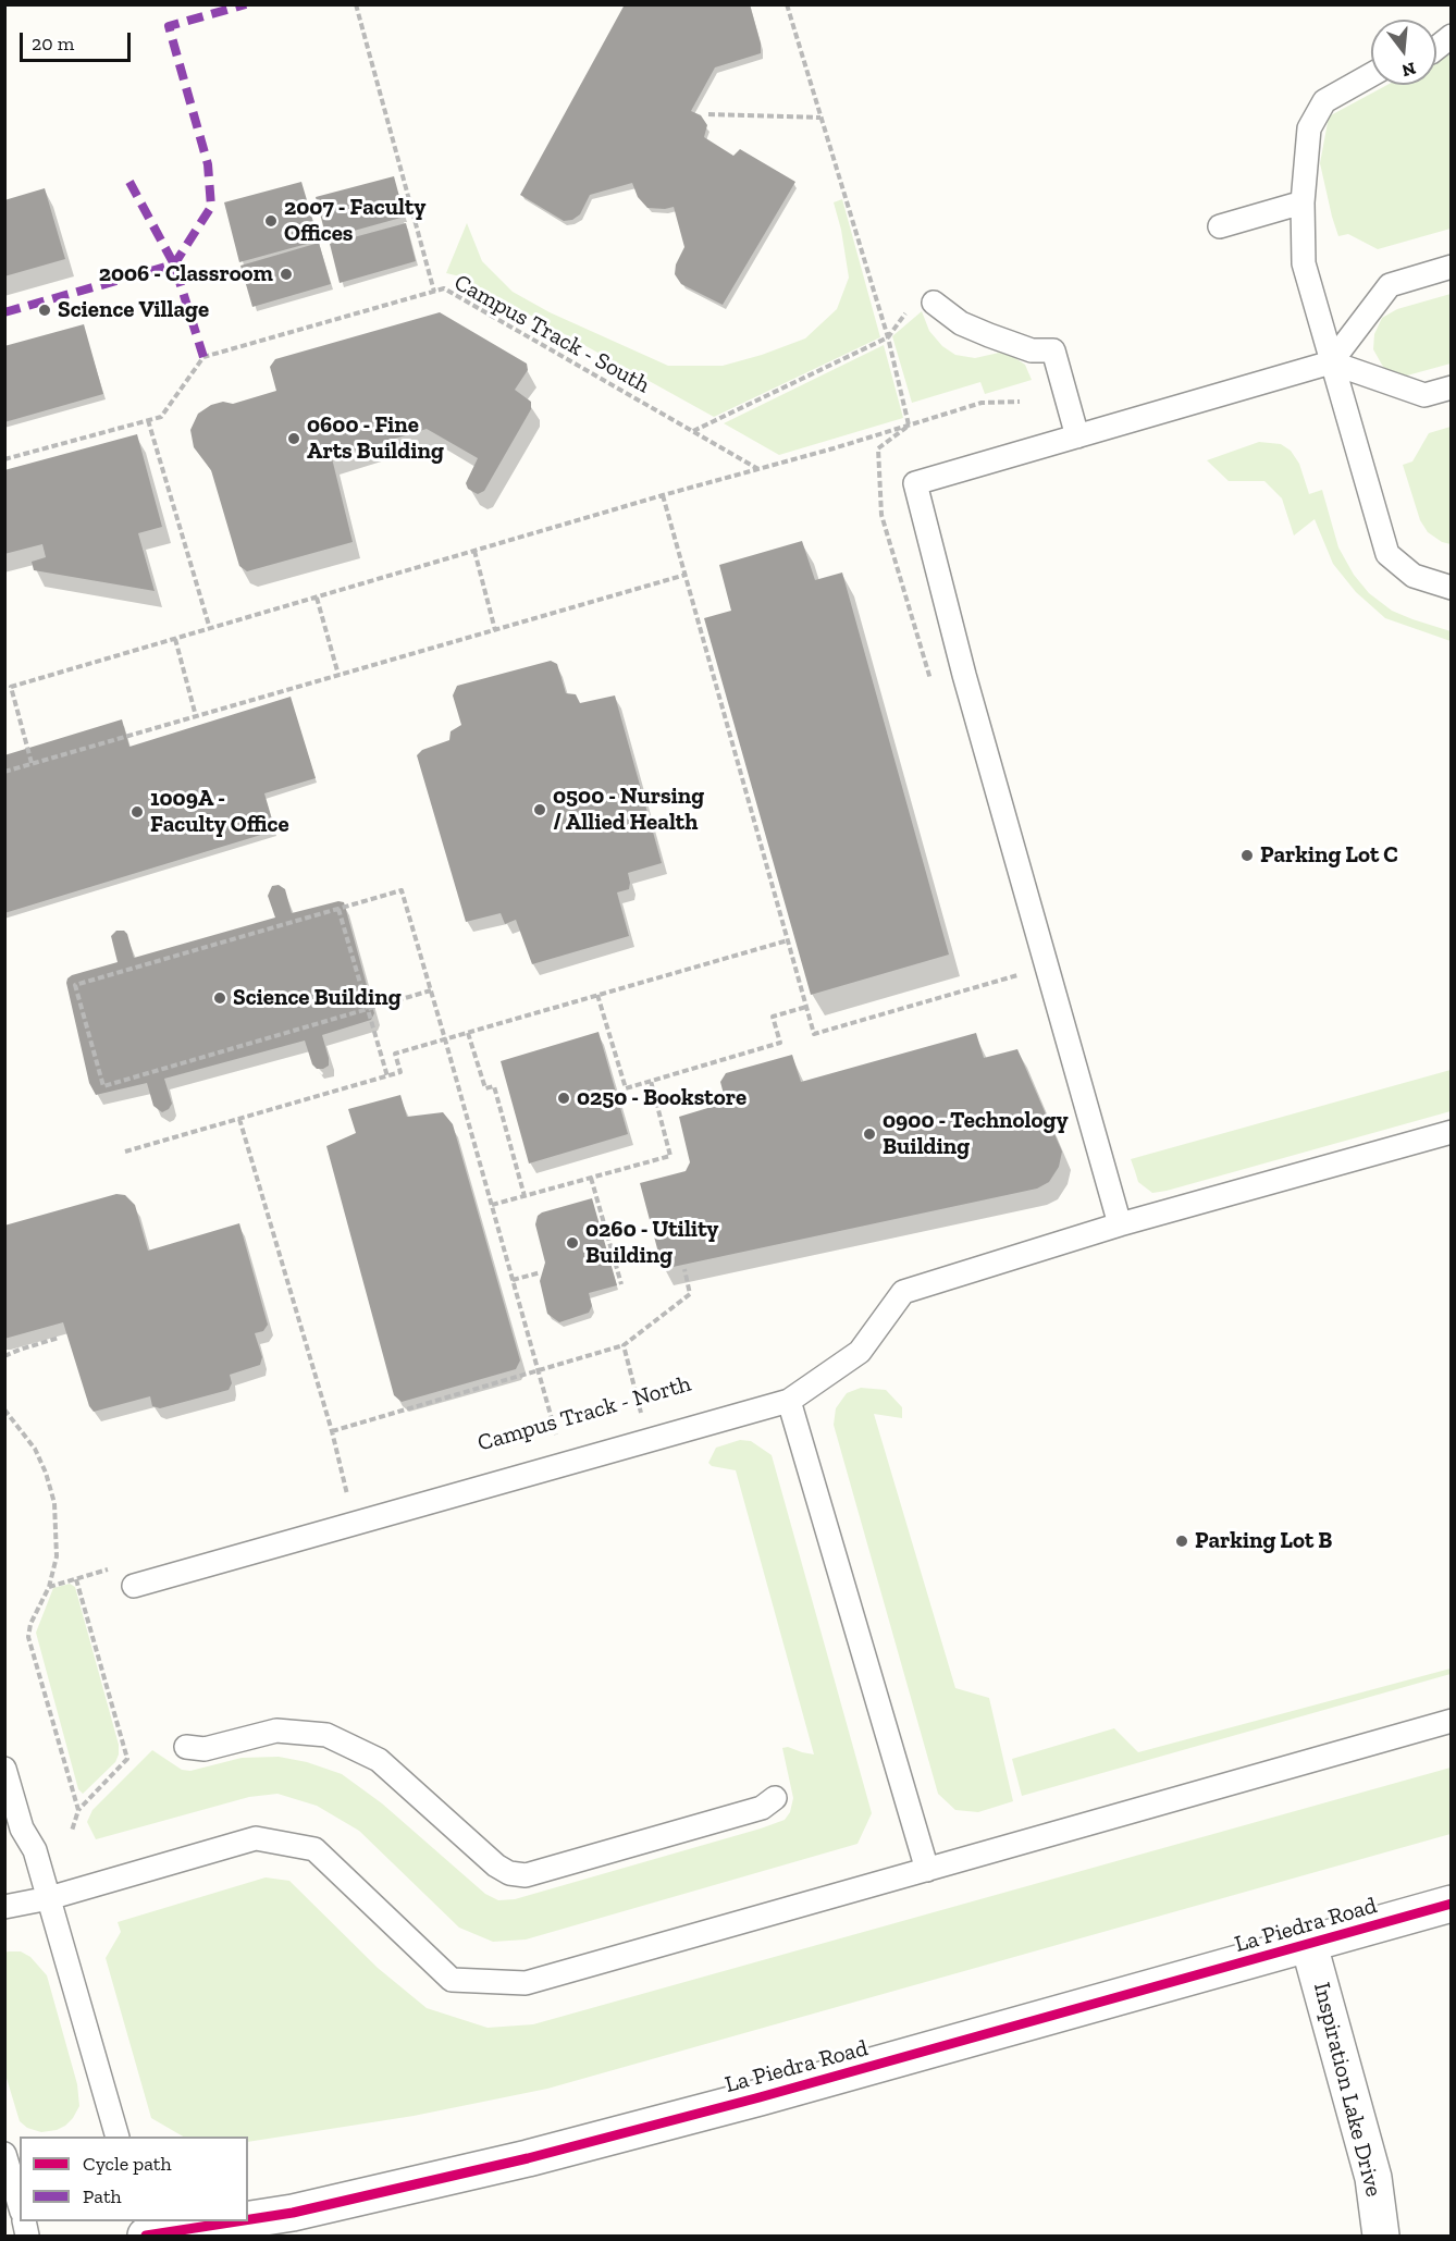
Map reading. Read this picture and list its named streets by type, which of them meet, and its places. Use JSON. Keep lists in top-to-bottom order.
{
  "streets": {
    "street": ["La Piedra Road", "Inspiration Lake Drive"],
    "path": ["Campus Track - South", "Campus Track - North"]
  },
  "crossings": [
    ["La Piedra Road", "Inspiration Lake Drive"]
  ],
  "places": [
    "2007 - Faculty Offices",
    "2006 - Classroom",
    "Science Village",
    "0600 - Fine Arts Building",
    "0500 - Nursing / Allied Health",
    "1009A - Faculty Office",
    "Parking Lot C",
    "Science Building",
    "0250 - Bookstore",
    "0900 - Technology Building",
    "0260 - Utility Building",
    "Parking Lot B"
  ],
  "legend": ["Cycle path", "Path"],
  "scale_bar": "20 m",
  "north": "bottom"
}
